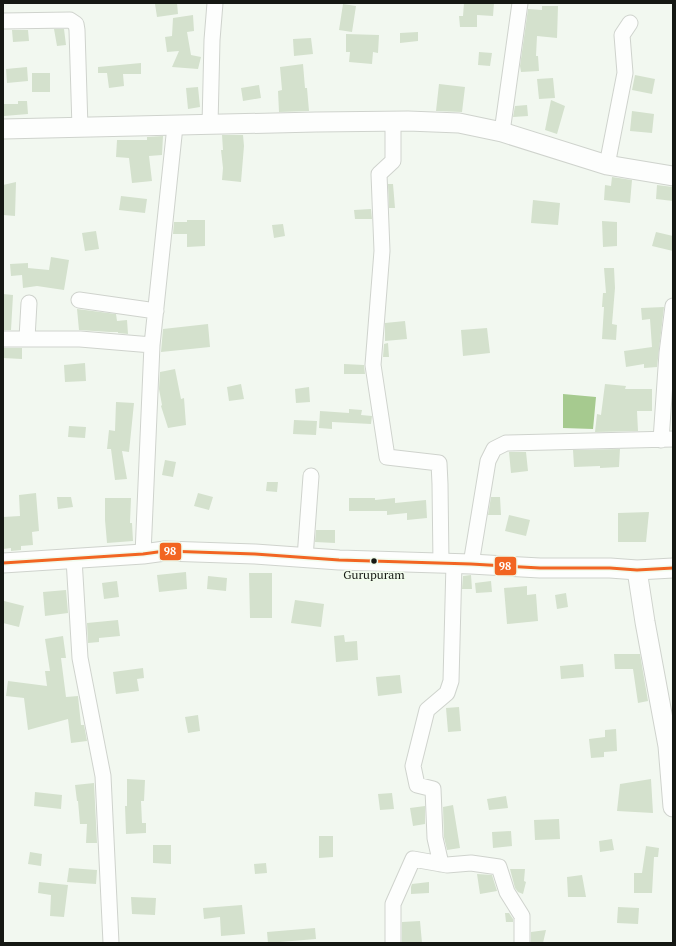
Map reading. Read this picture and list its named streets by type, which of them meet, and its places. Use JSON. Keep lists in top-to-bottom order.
{
  "places": ["Gurupuram"],
  "lines": ["transit line 98"]
}
